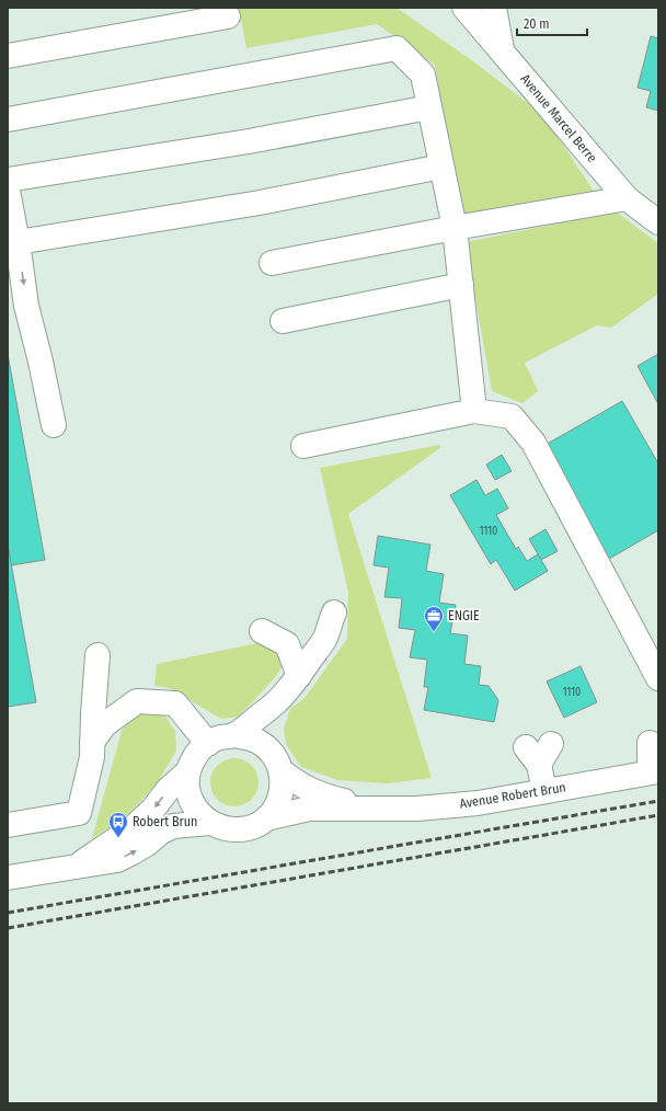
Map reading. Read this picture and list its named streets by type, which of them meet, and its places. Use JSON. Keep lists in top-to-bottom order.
{
  "streets": {
    "street": ["Avenue Marcel Berre", "Avenue Robert Brun"]
  },
  "places": {
    "office": ["ENGIE"],
    "bus stop": ["Robert Brun"]
  },
  "house_numbers": ["1110", "1110"],
  "scale_bar": "20 m"
}
